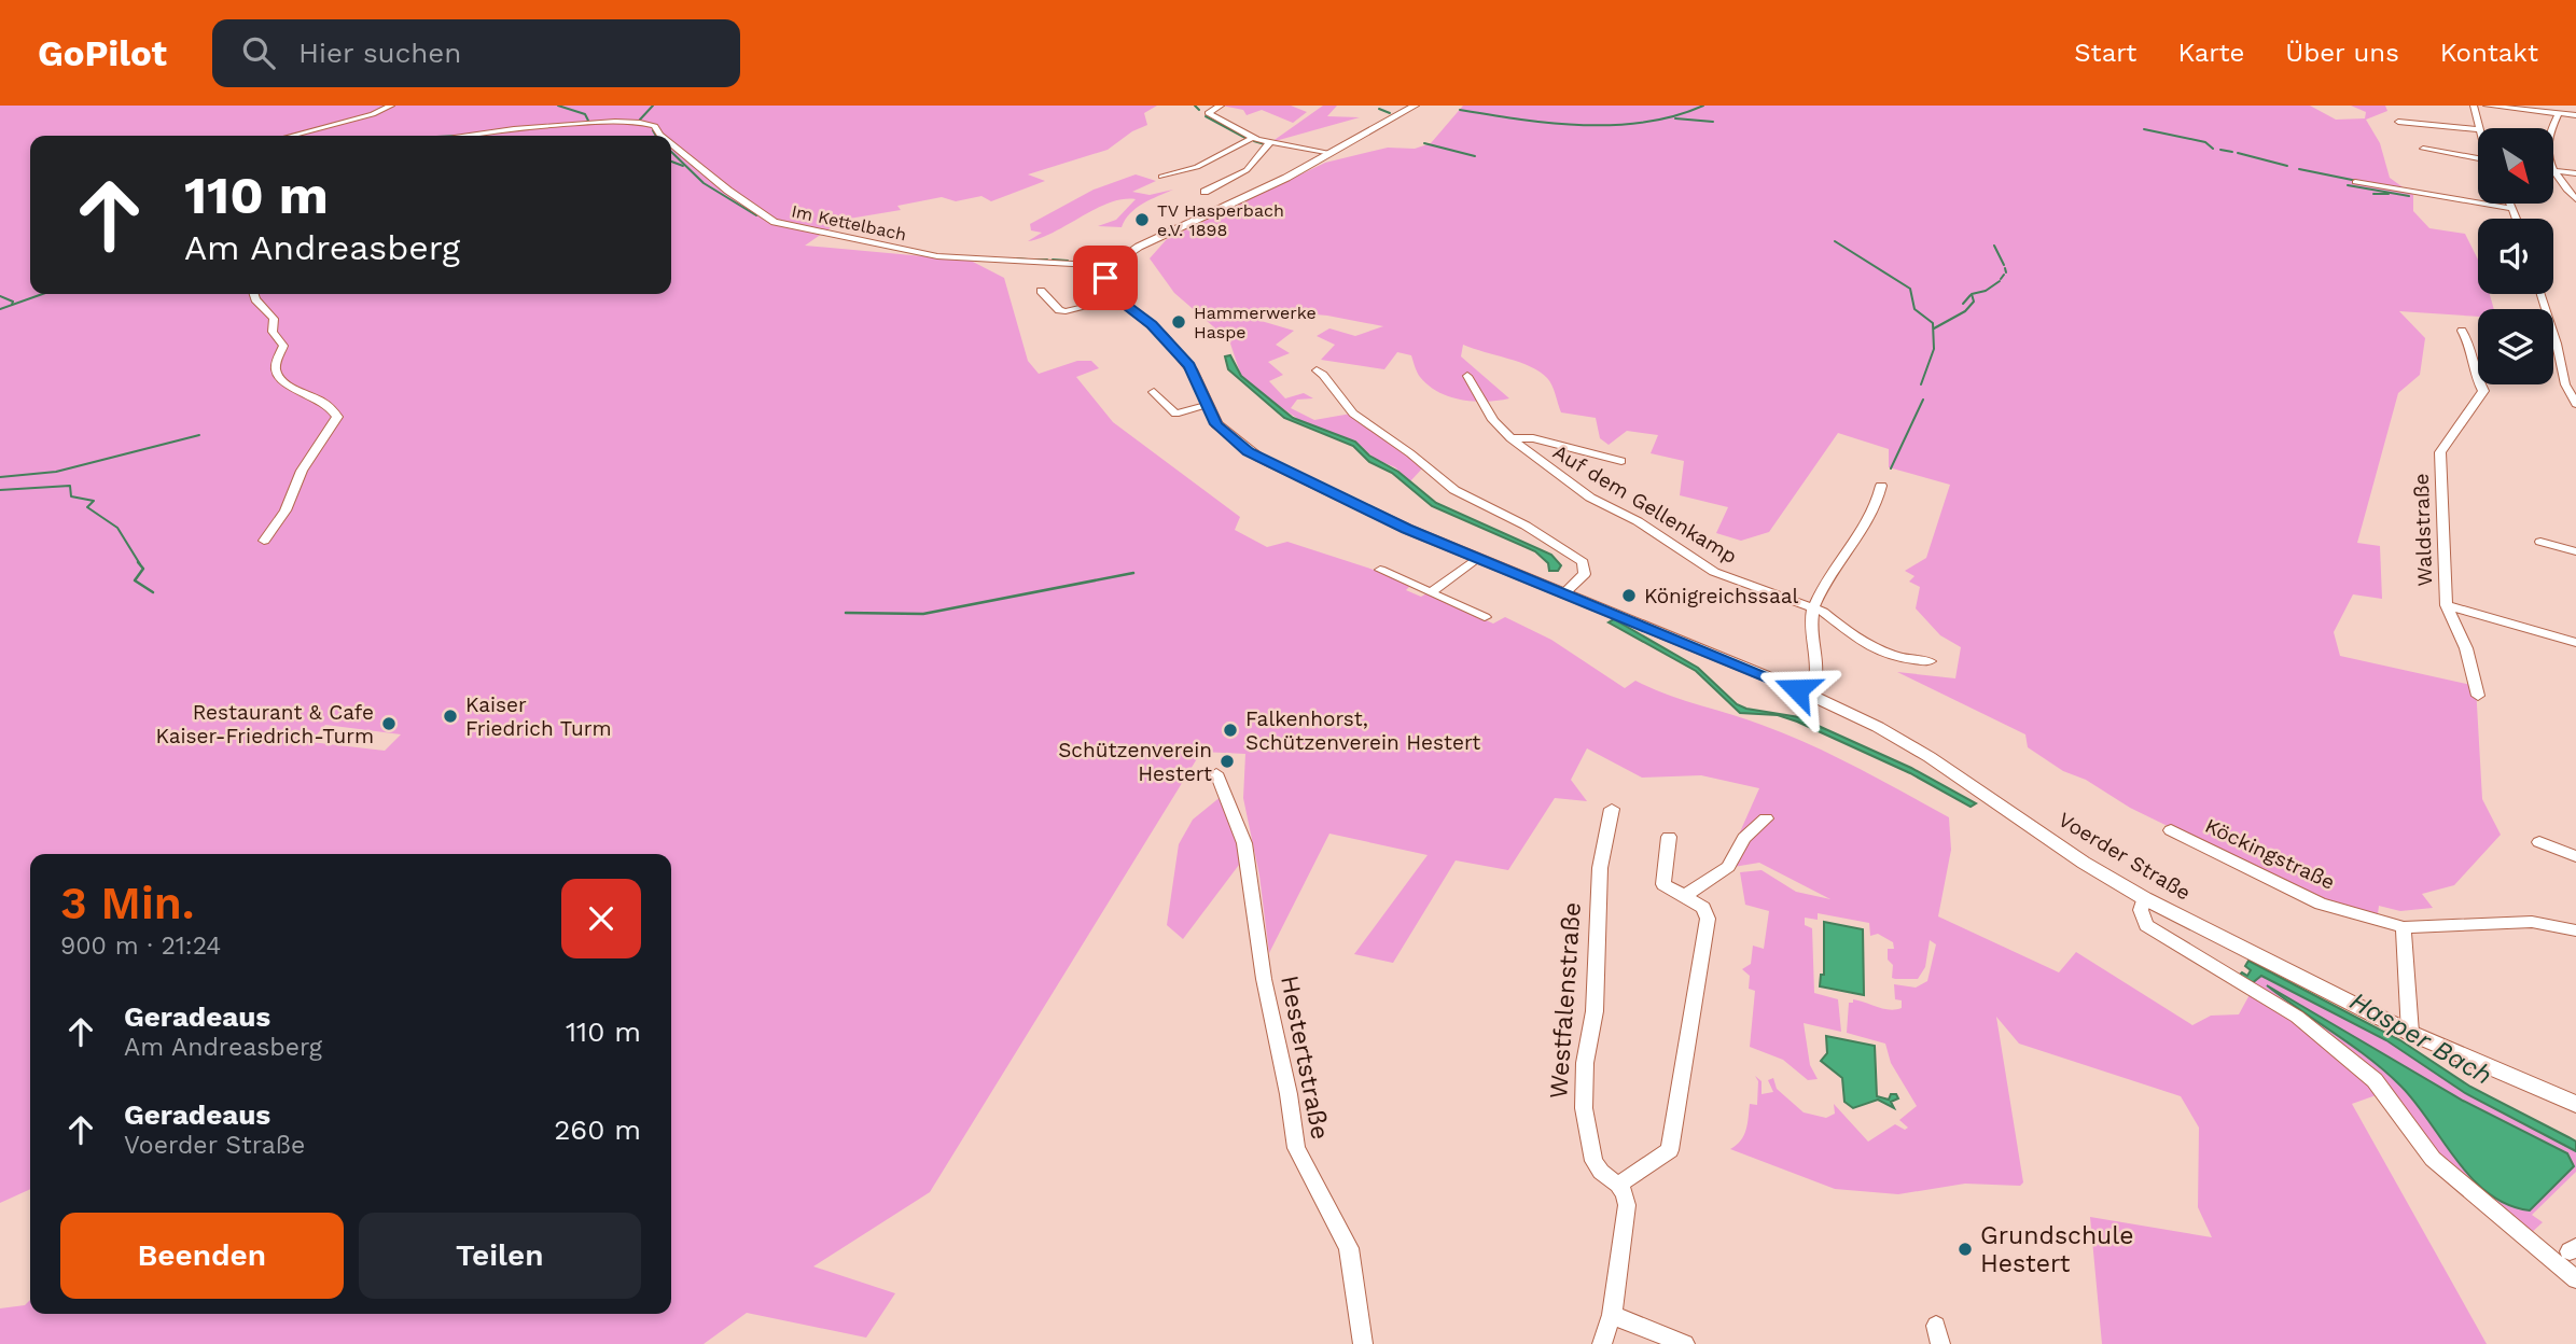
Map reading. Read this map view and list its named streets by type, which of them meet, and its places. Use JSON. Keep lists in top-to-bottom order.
{
  "streets": {
    "main road": ["Voerder Straße"],
    "street": [
      "Im Kettelbach",
      "Auf dem Gellenkamp",
      "Waldstraße",
      "Köckingstraße",
      "Westfalenstraße",
      "Hestertstraße"
    ]
  },
  "water": ["Hasper Bach"],
  "places": [
    "TV Hasperbach e.V. 1898",
    "Hammerwerke Haspe",
    "Königreichssaal",
    "Kaiser Friedrich Turm",
    "Restaurant & Cafe Kaiser-Friedrich-Turm",
    "Falkenhorst, Schützenverein Hestert",
    "Schützenverein Hestert",
    "Grundschule Hestert"
  ],
  "north": "bottom right",
  "page": {
    "header": "GoPilot",
    "search": "Hier suchen",
    "nav": [
      "Start",
      "Karte",
      "Über uns",
      "Kontakt"
    ],
    "turn": ["110 m", "Am Andreasberg"],
    "heading": ["3 Min.", "900 m · 21:24"],
    "list": [
      {
        "name": "Geradeaus",
        "note": "Am Andreasberg",
        "value": "110 m"
      },
      {
        "name": "Geradeaus",
        "note": "Voerder Straße",
        "value": "260 m"
      }
    ],
    "buttons": ["Beenden", "Teilen"]
  }
}
